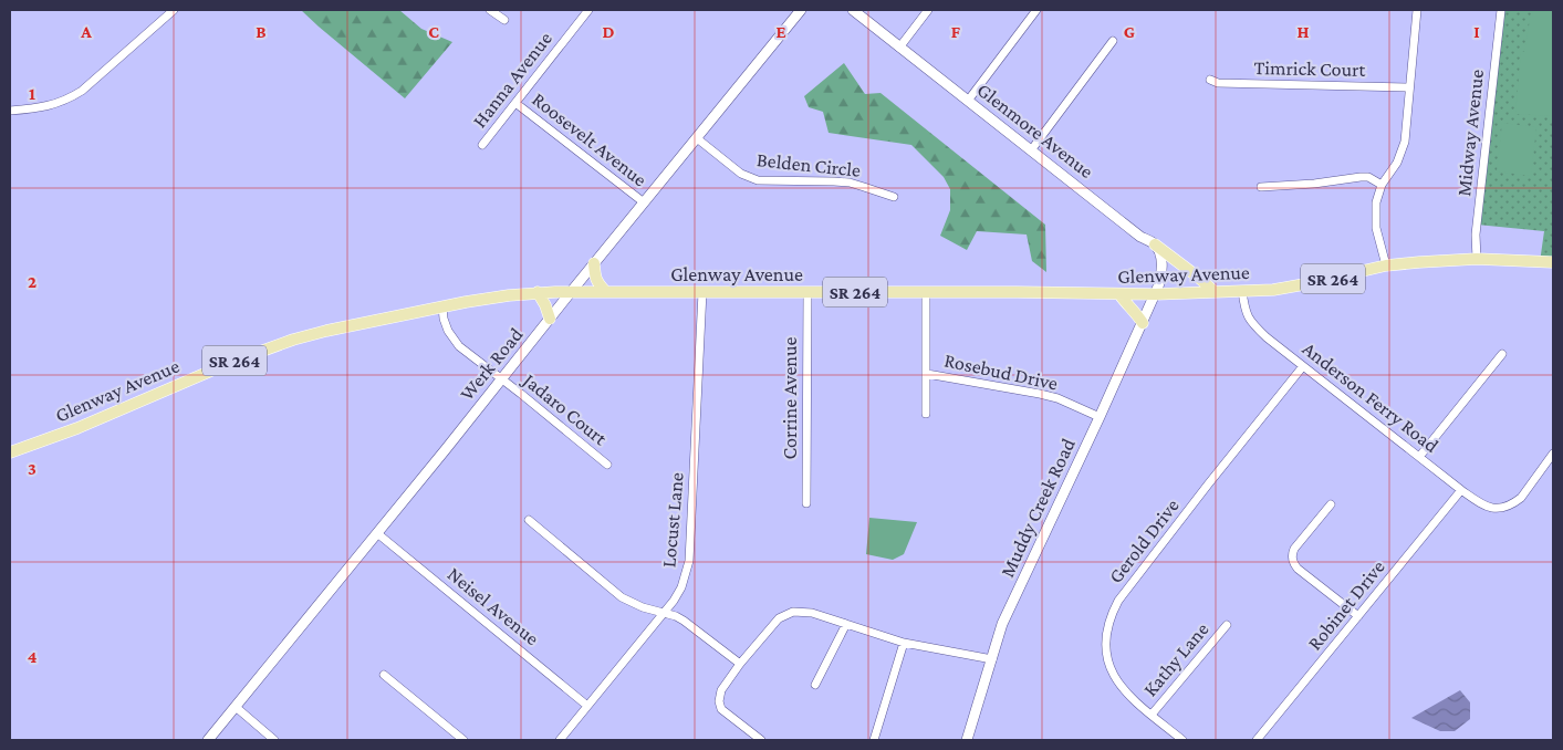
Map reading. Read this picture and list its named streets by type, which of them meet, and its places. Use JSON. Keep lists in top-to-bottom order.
{
  "streets": {
    "main road": ["Glenway Avenue", "SR 264"],
    "street": [
      "Timrick Court",
      "Hanna Avenue",
      "Glenmore Avenue",
      "Midway Avenue",
      "Roosevelt Avenue",
      "Belden Circle",
      "Werk Road",
      "Rosebud Drive",
      "Anderson Ferry Road",
      "Corrine Avenue",
      "Jadaro Court",
      "Muddy Creek Road",
      "Locust Lane",
      "Gerold Drive",
      "Robinet Drive",
      "Neisel Avenue",
      "Kathy Lane"
    ]
  },
  "crossings": [
    ["Hanna Avenue", "Roosevelt Avenue"],
    ["Midway Avenue", "Glenway Avenue"],
    ["Roosevelt Avenue", "Werk Road"],
    ["Belden Circle", "Werk Road"],
    ["Glenway Avenue", "Werk Road"],
    ["Glenway Avenue", "Anderson Ferry Road"],
    ["Glenway Avenue", "Corrine Avenue"],
    ["Glenway Avenue", "Jadaro Court"],
    ["Glenway Avenue", "Muddy Creek Road"],
    ["Glenway Avenue", "Locust Lane"],
    ["Werk Road", "Jadaro Court"],
    ["Werk Road", "Neisel Avenue"],
    ["Rosebud Drive", "Muddy Creek Road"],
    ["Anderson Ferry Road", "Gerold Drive"],
    ["Anderson Ferry Road", "Robinet Drive"],
    ["Locust Lane", "Neisel Avenue"],
    ["Gerold Drive", "Kathy Lane"]
  ],
  "grid": {
    "columns": [
      "A",
      "B",
      "C",
      "D",
      "E",
      "F",
      "G",
      "H",
      "I"
    ],
    "rows": [
      "1",
      "2",
      "3",
      "4"
    ]
  }
}
